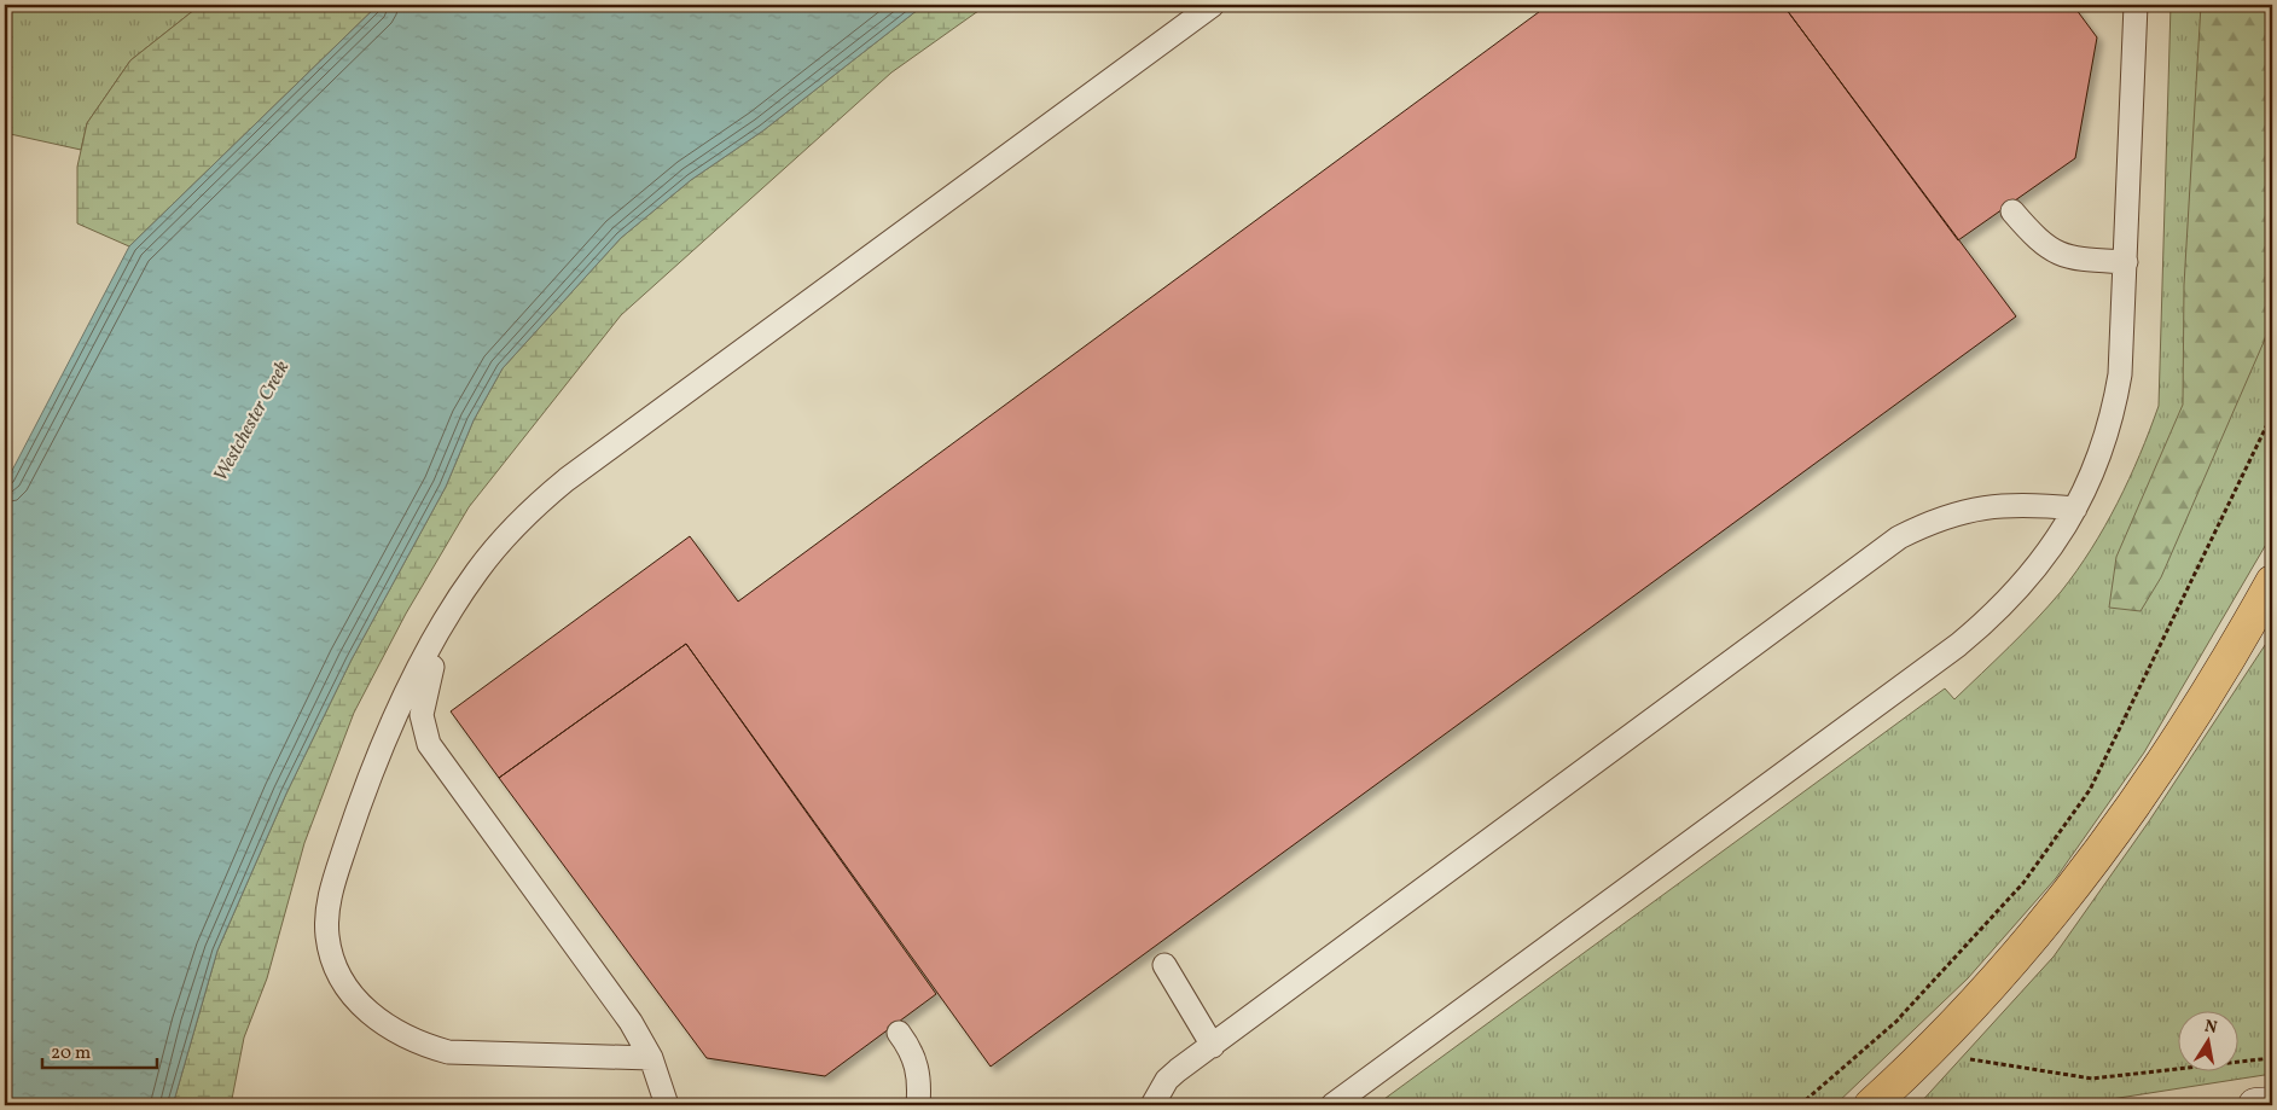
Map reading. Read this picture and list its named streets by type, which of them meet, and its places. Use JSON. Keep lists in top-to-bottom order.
{
  "water": ["Westchester Creek"],
  "scale_bar": "20 m",
  "north": "top"
}
